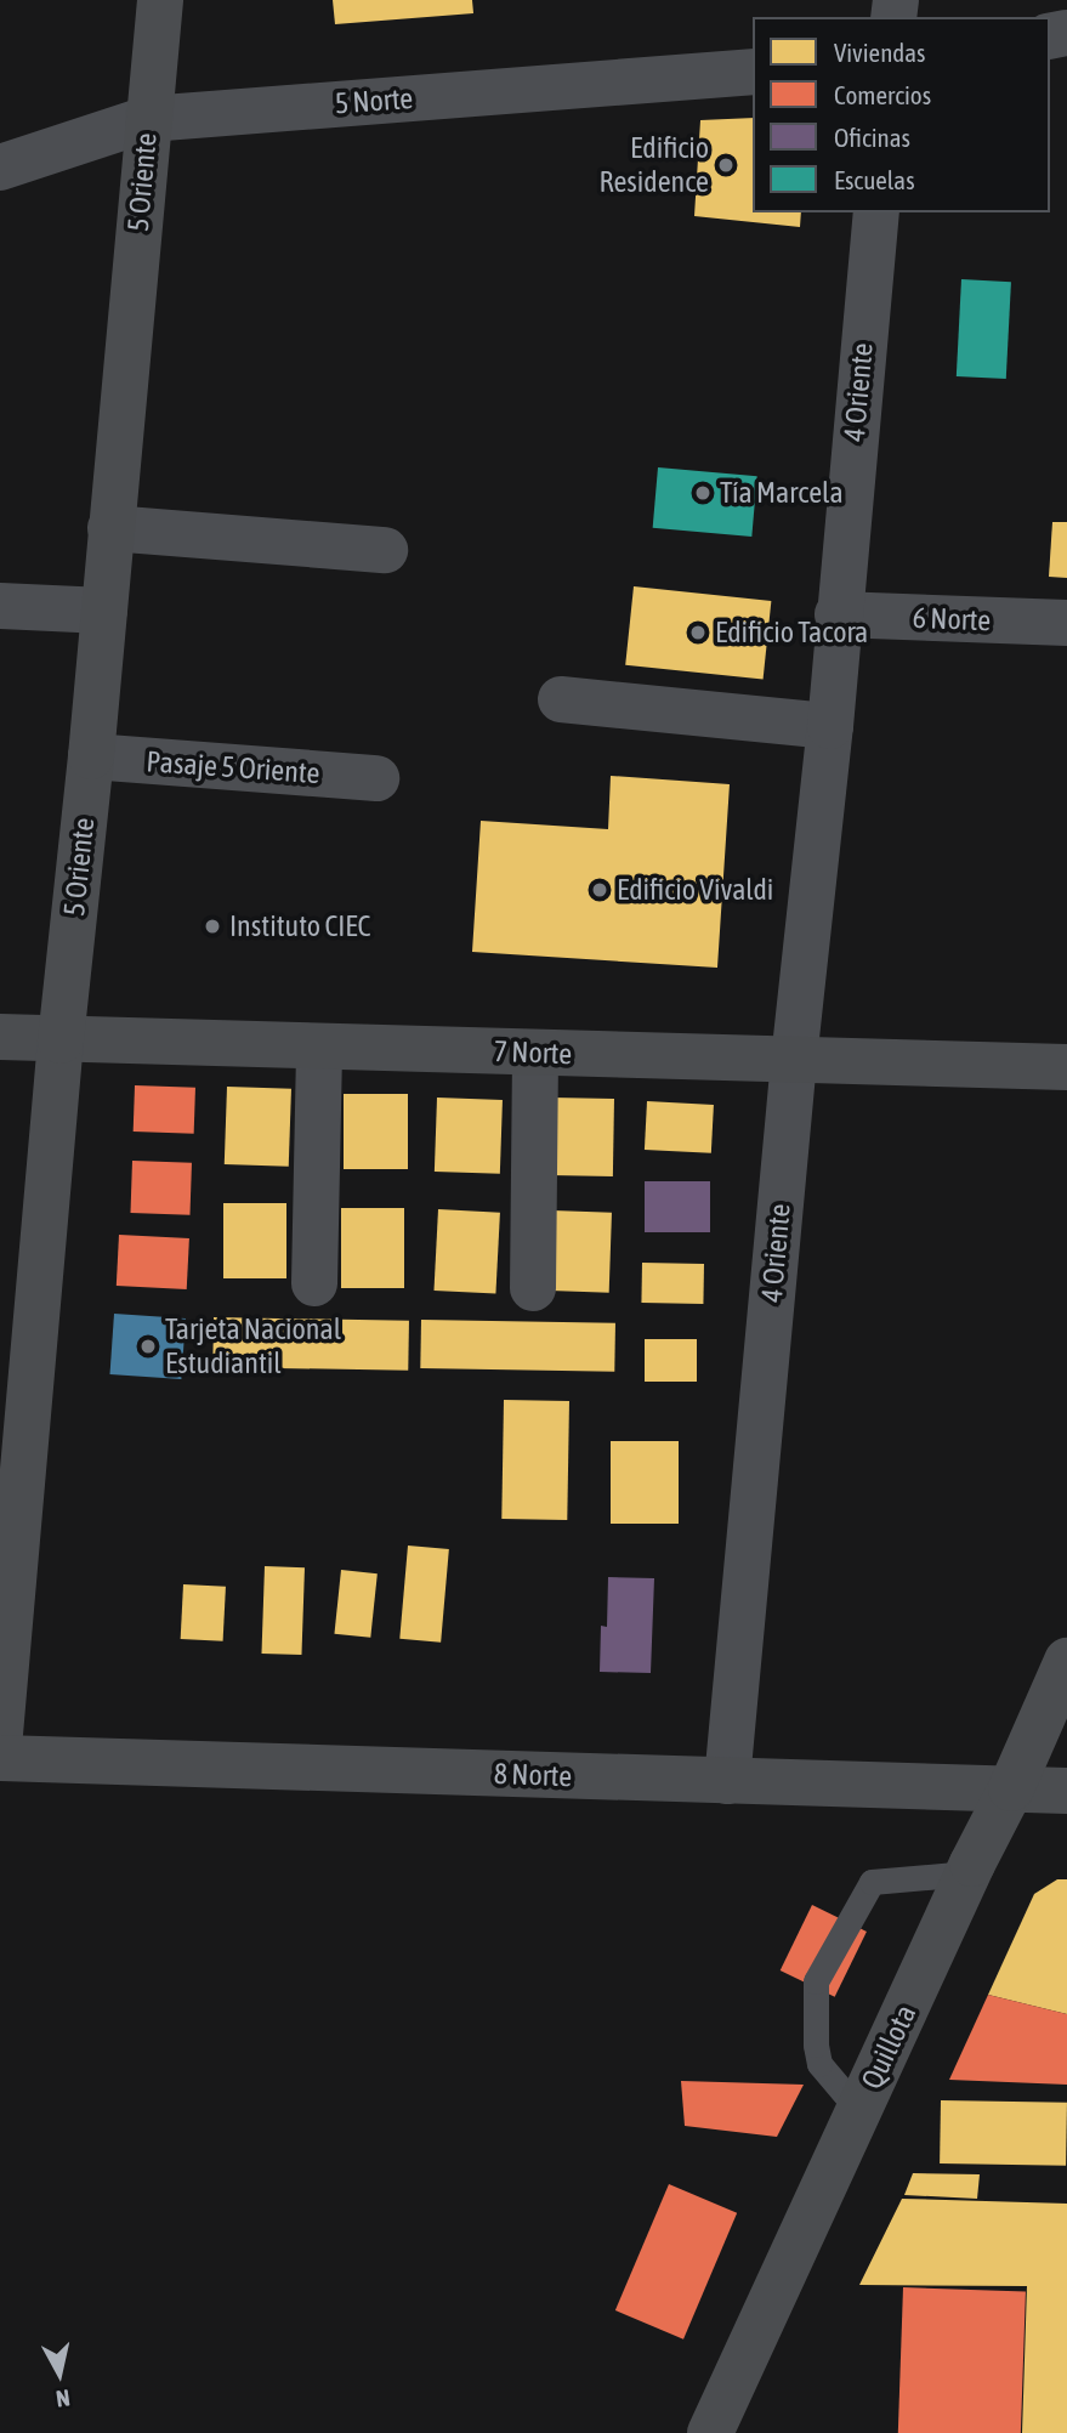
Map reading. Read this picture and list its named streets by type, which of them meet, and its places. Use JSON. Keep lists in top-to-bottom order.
{
  "streets": {
    "main road": [
      "5 Oriente",
      "7 Norte",
      "8 Norte",
      "Quillota"
    ],
    "street": [
      "5 Norte",
      "4 Oriente",
      "6 Norte",
      "Pasaje 5 Oriente"
    ]
  },
  "crossings": [
    ["5 Norte", "5 Oriente"],
    ["5 Oriente", "Pasaje 5 Oriente"],
    ["5 Oriente", "7 Norte"],
    ["4 Oriente", "6 Norte"],
    ["4 Oriente", "7 Norte"],
    ["4 Oriente", "8 Norte"],
    ["8 Norte", "Quillota"]
  ],
  "places": [
    "Edificio Residence",
    "Tía Marcela",
    "Edificio Tacora",
    "Edificio Vivaldi",
    "Instituto CIEC",
    "Tarjeta Nacional Estudiantil"
  ],
  "legend": [
    "Viviendas",
    "Comercios",
    "Oficinas",
    "Escuelas"
  ],
  "north": "bottom"
}
